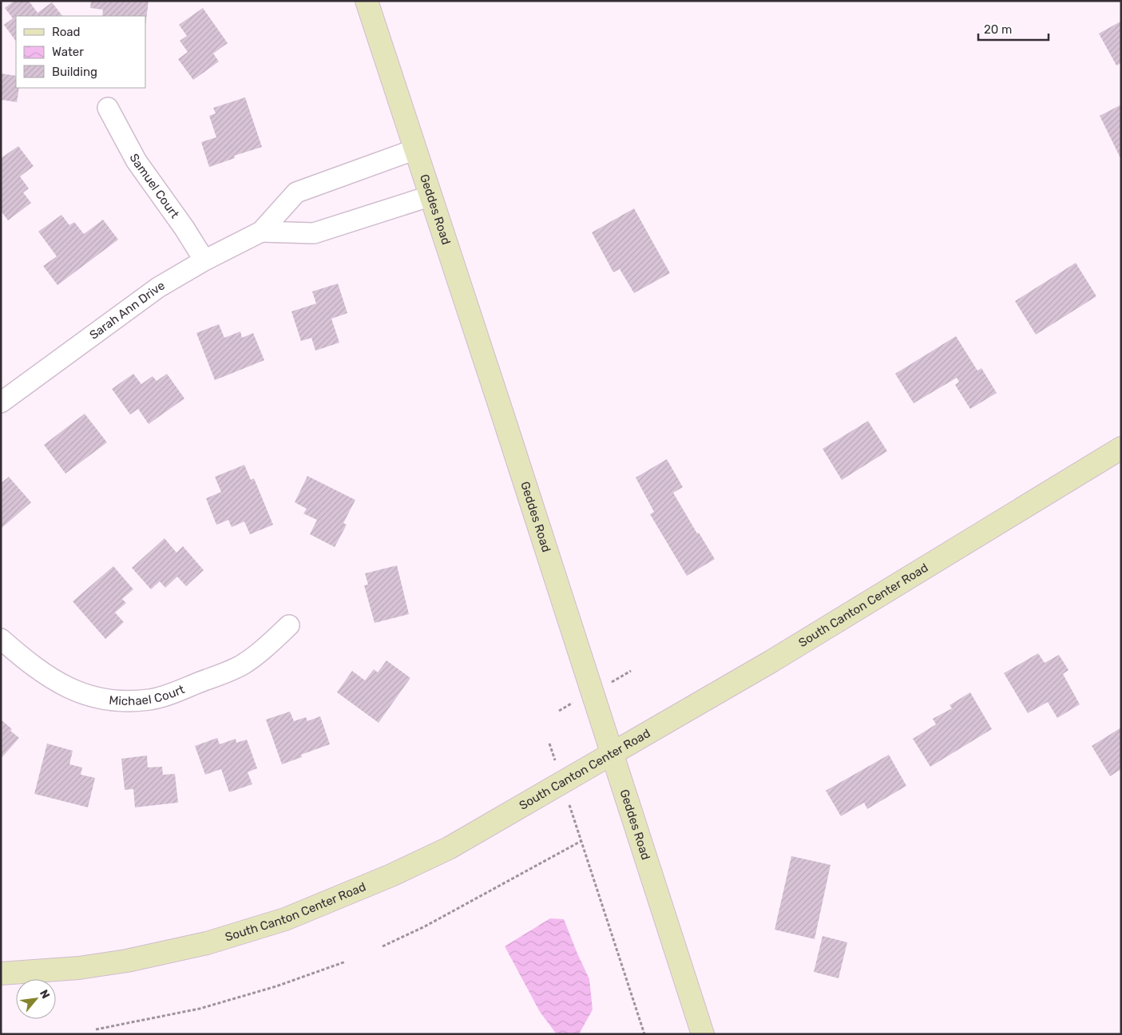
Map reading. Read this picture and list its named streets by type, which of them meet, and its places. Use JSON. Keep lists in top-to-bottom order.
{
  "streets": {
    "main road": ["Geddes Road", "South Canton Center Road"],
    "street": ["Samuel Court", "Sarah Ann Drive", "Michael Court"]
  },
  "crossings": [
    ["Samuel Court", "Sarah Ann Drive"],
    ["Geddes Road", "Sarah Ann Drive"],
    ["Geddes Road", "South Canton Center Road"]
  ],
  "legend": ["Road", "Water", "Building"],
  "scale_bar": "20 m",
  "north": "top right"
}
